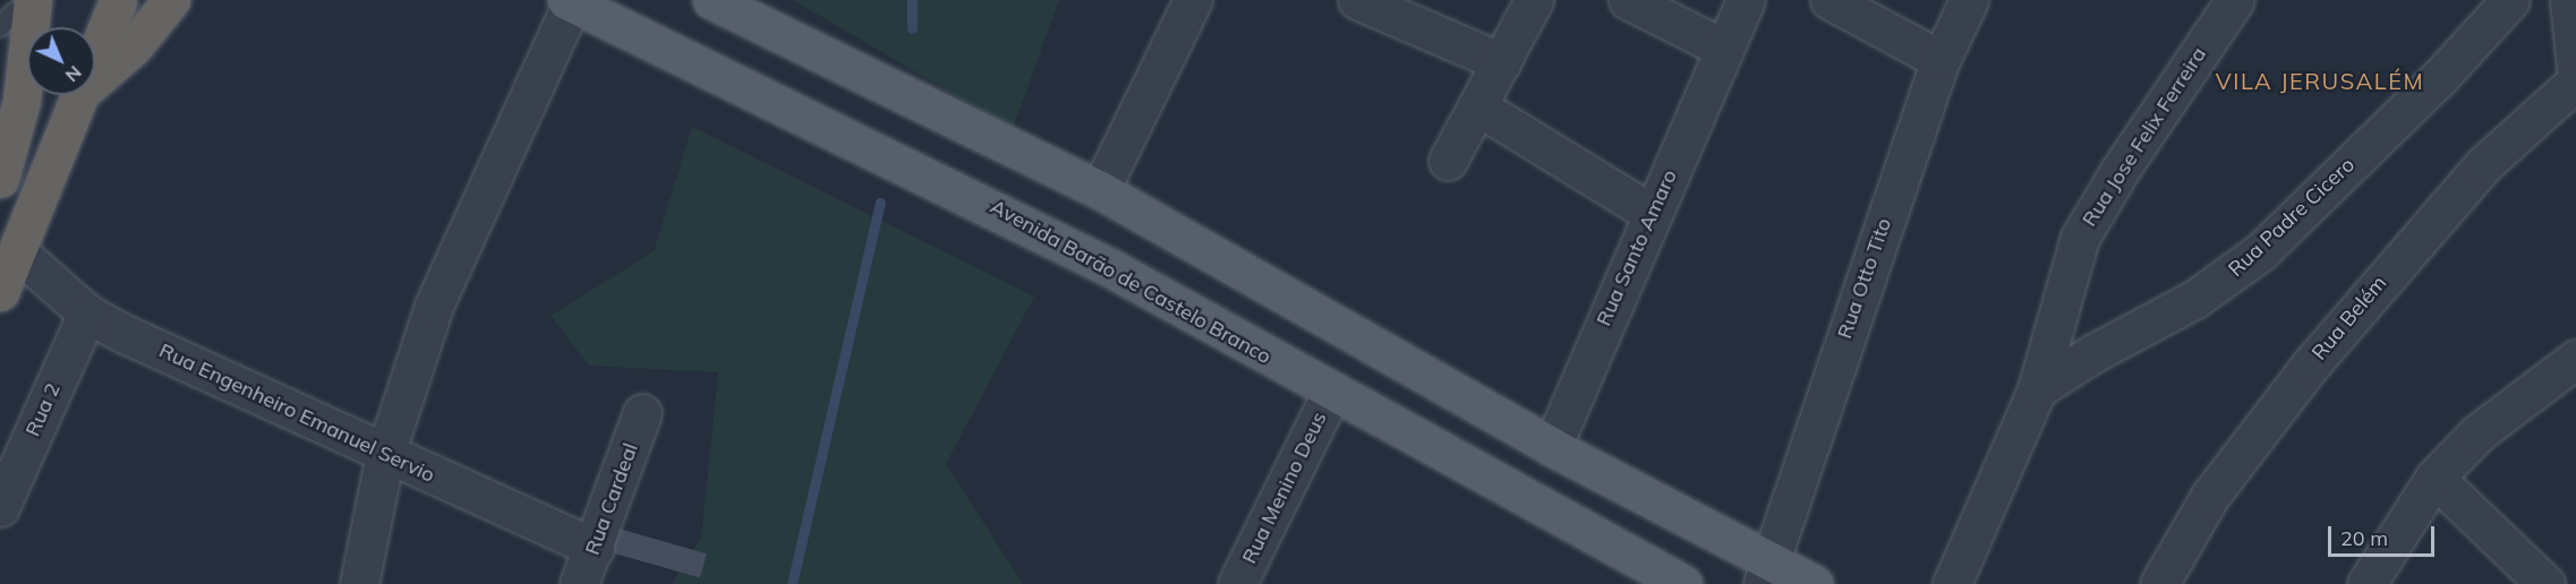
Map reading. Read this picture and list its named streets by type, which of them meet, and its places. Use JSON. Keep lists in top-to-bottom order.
{
  "streets": {
    "main road": ["Avenida Barão de Castelo Branco"],
    "street": [
      "Rua Jose Felix Ferreira",
      "Rua Padre Cicero",
      "Rua Santo Amaro",
      "Rua Otto Tito",
      "Rua Belém",
      "Rua 2",
      "Rua Engenheiro Emanuel Servio",
      "Rua Menino Deus",
      "Rua Cardeal"
    ]
  },
  "crossings": [
    ["Rua Jose Felix Ferreira", "Rua Padre Cicero"],
    ["Avenida Barão de Castelo Branco", "Rua Menino Deus"],
    ["Rua 2", "Rua Engenheiro Emanuel Servio"],
    ["Rua Engenheiro Emanuel Servio", "Rua Cardeal"]
  ],
  "districts": ["VILA JERUSALÉM"],
  "scale_bar": "20 m",
  "north": "bottom right"
}
